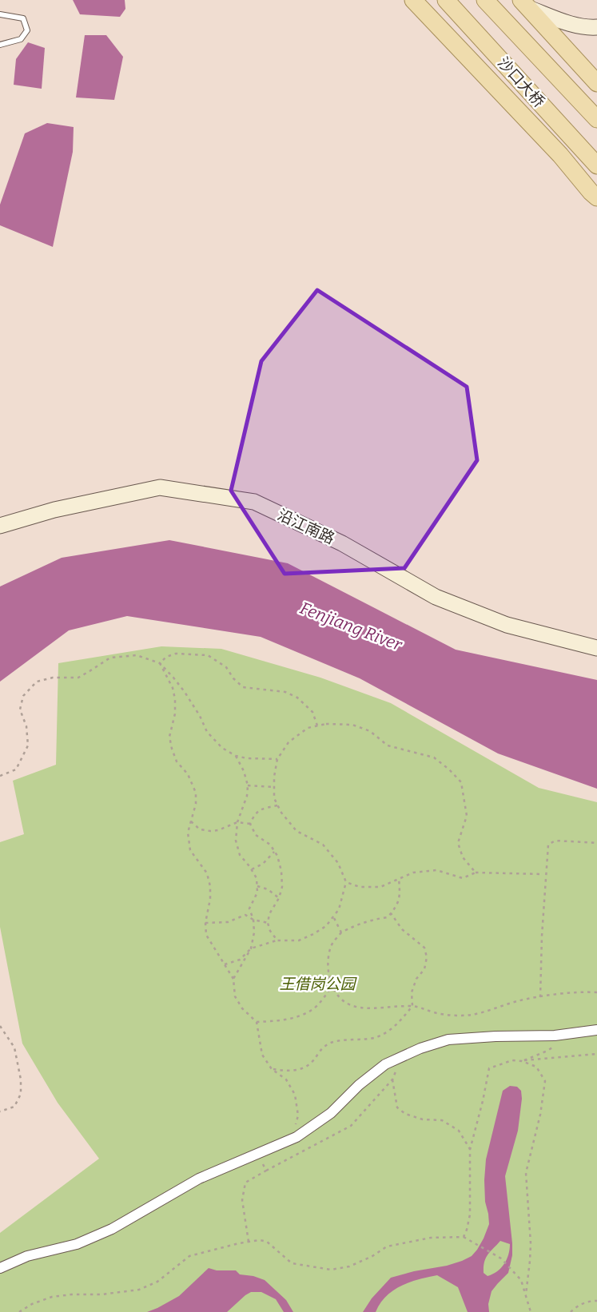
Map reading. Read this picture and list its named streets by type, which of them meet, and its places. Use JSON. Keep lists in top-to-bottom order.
{
  "streets": {
    "main road": ["沙口大桥"],
    "street": ["沿江南路"]
  },
  "water": ["Fenjiang River"],
  "parks": ["王借岗公园"]
}
